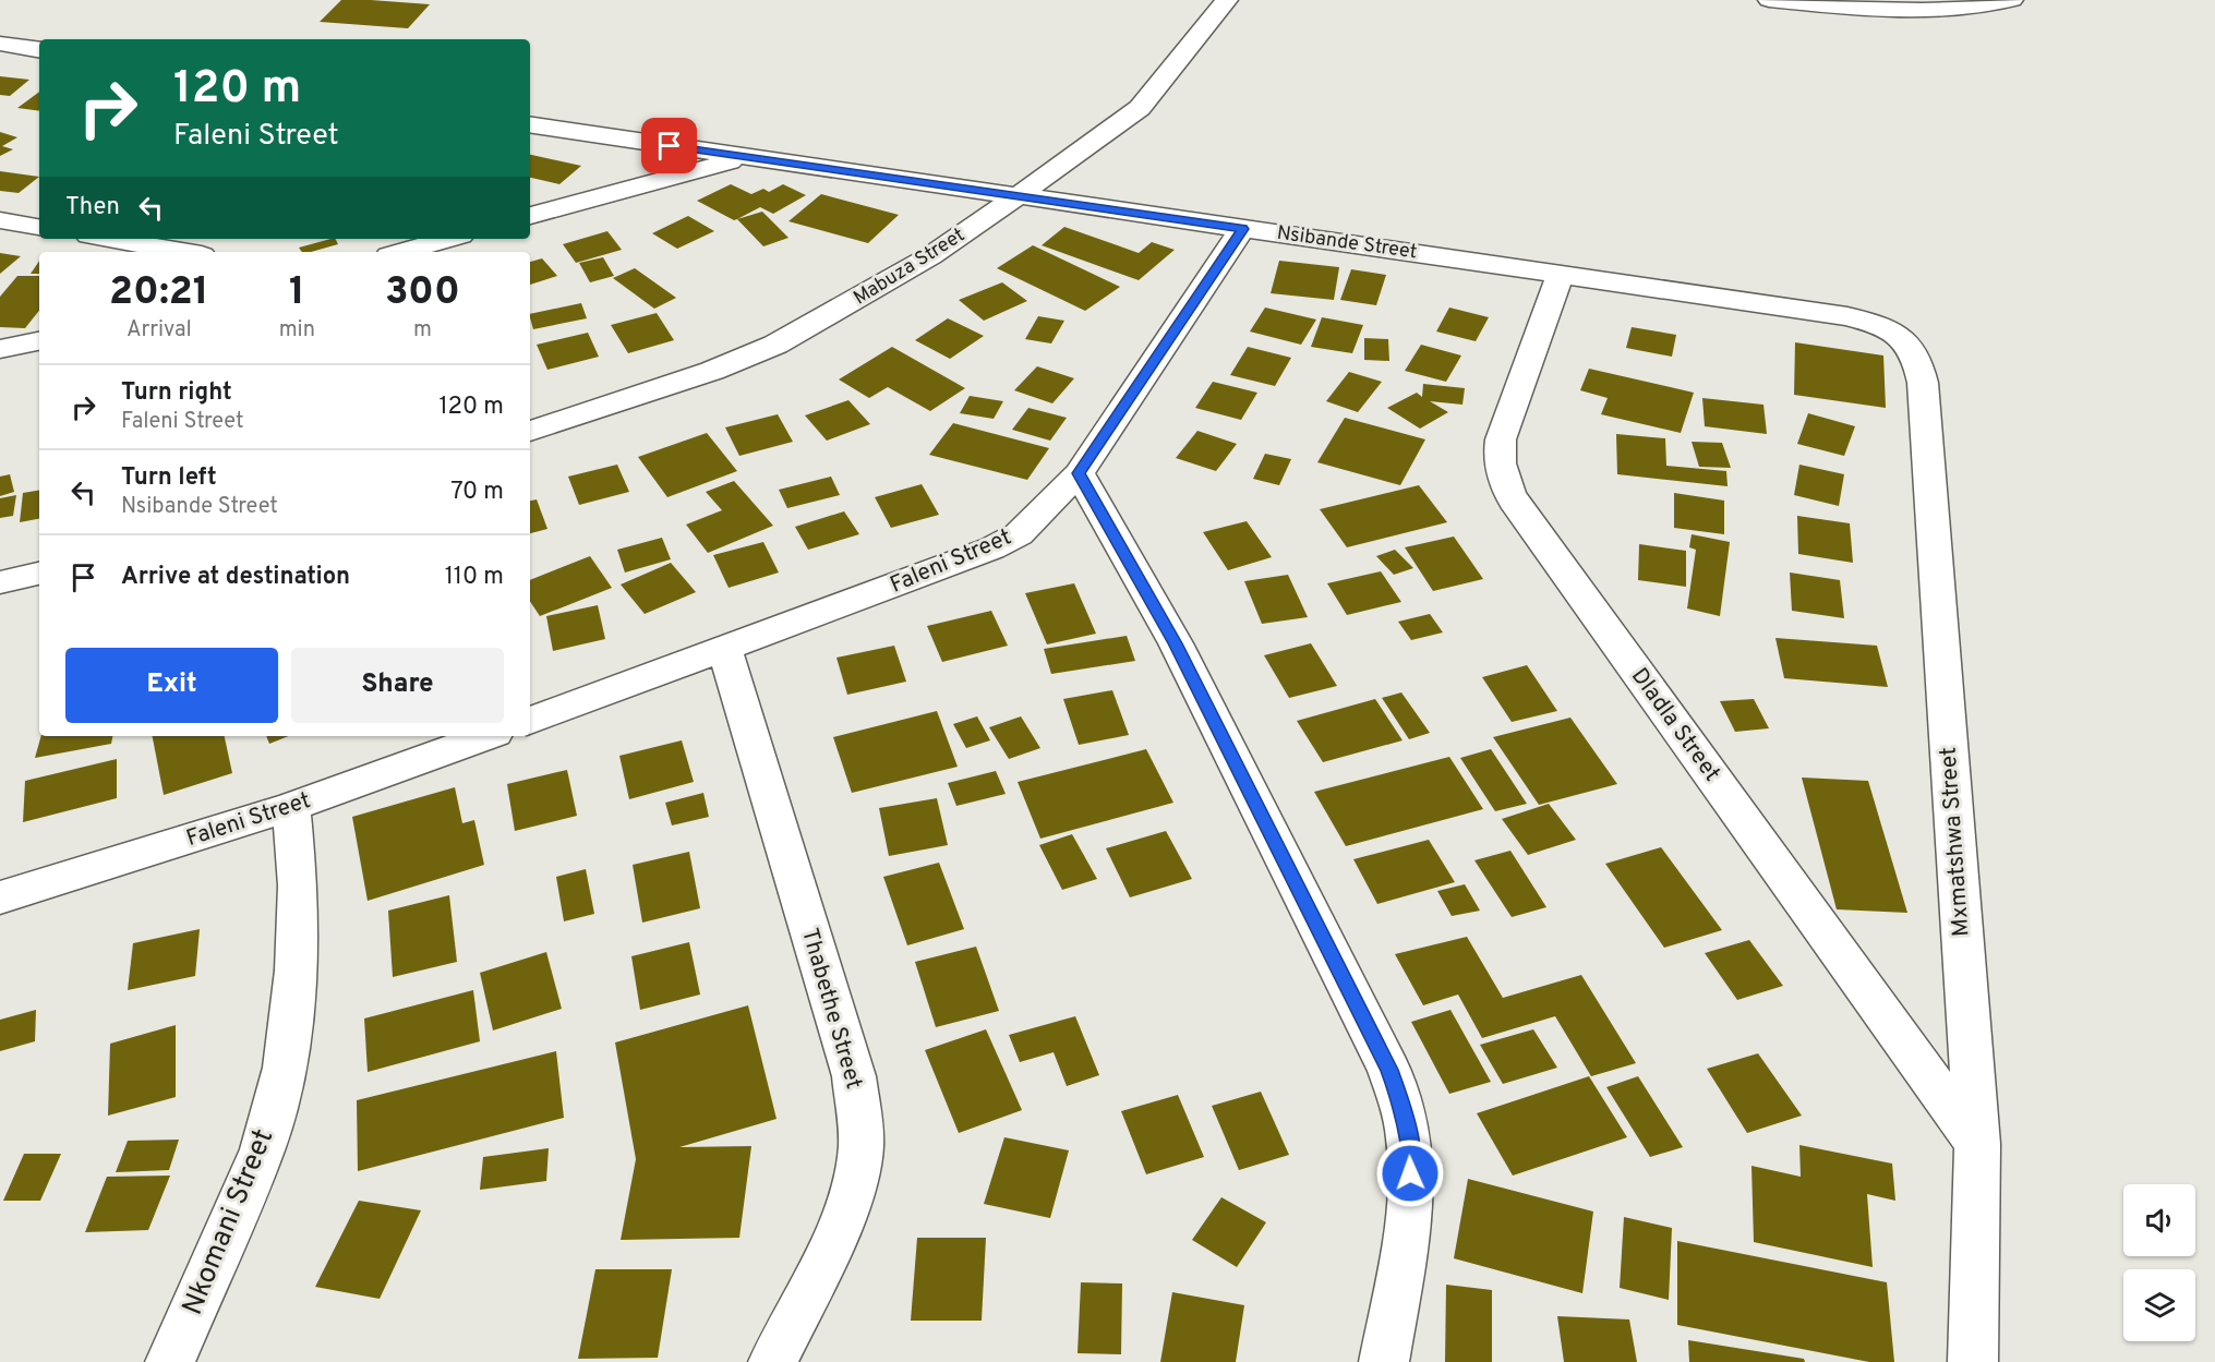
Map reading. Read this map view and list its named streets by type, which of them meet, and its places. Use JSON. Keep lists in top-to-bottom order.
{
  "streets": {
    "street": [
      "Nsibande Street",
      "Mabuza Street",
      "Faleni Street",
      "Dladla Street",
      "Mxmatshwa Street",
      "Thabethe Street",
      "Nkomani Street"
    ]
  },
  "crossings": [
    ["Nsibande Street", "Mabuza Street"],
    ["Nsibande Street", "Faleni Street"],
    ["Nsibande Street", "Dladla Street"],
    ["Nsibande Street", "Mxmatshwa Street"],
    ["Faleni Street", "Thabethe Street"],
    ["Faleni Street", "Nkomani Street"],
    ["Dladla Street", "Mxmatshwa Street"]
  ],
  "page": {
    "turn": ["120 m", "Faleni Street"],
    "then": "Then",
    "eta": [
      "20:21",
      "Arrival",
      "1",
      "min",
      "300",
      "m"
    ],
    "list": [
      {
        "name": "Turn right",
        "note": "Faleni Street",
        "value": "120 m"
      },
      {
        "name": "Turn left",
        "note": "Nsibande Street",
        "value": "70 m"
      },
      {
        "name": "Arrive at destination",
        "value": "110 m"
      }
    ],
    "buttons": ["Exit", "Share"]
  }
}
